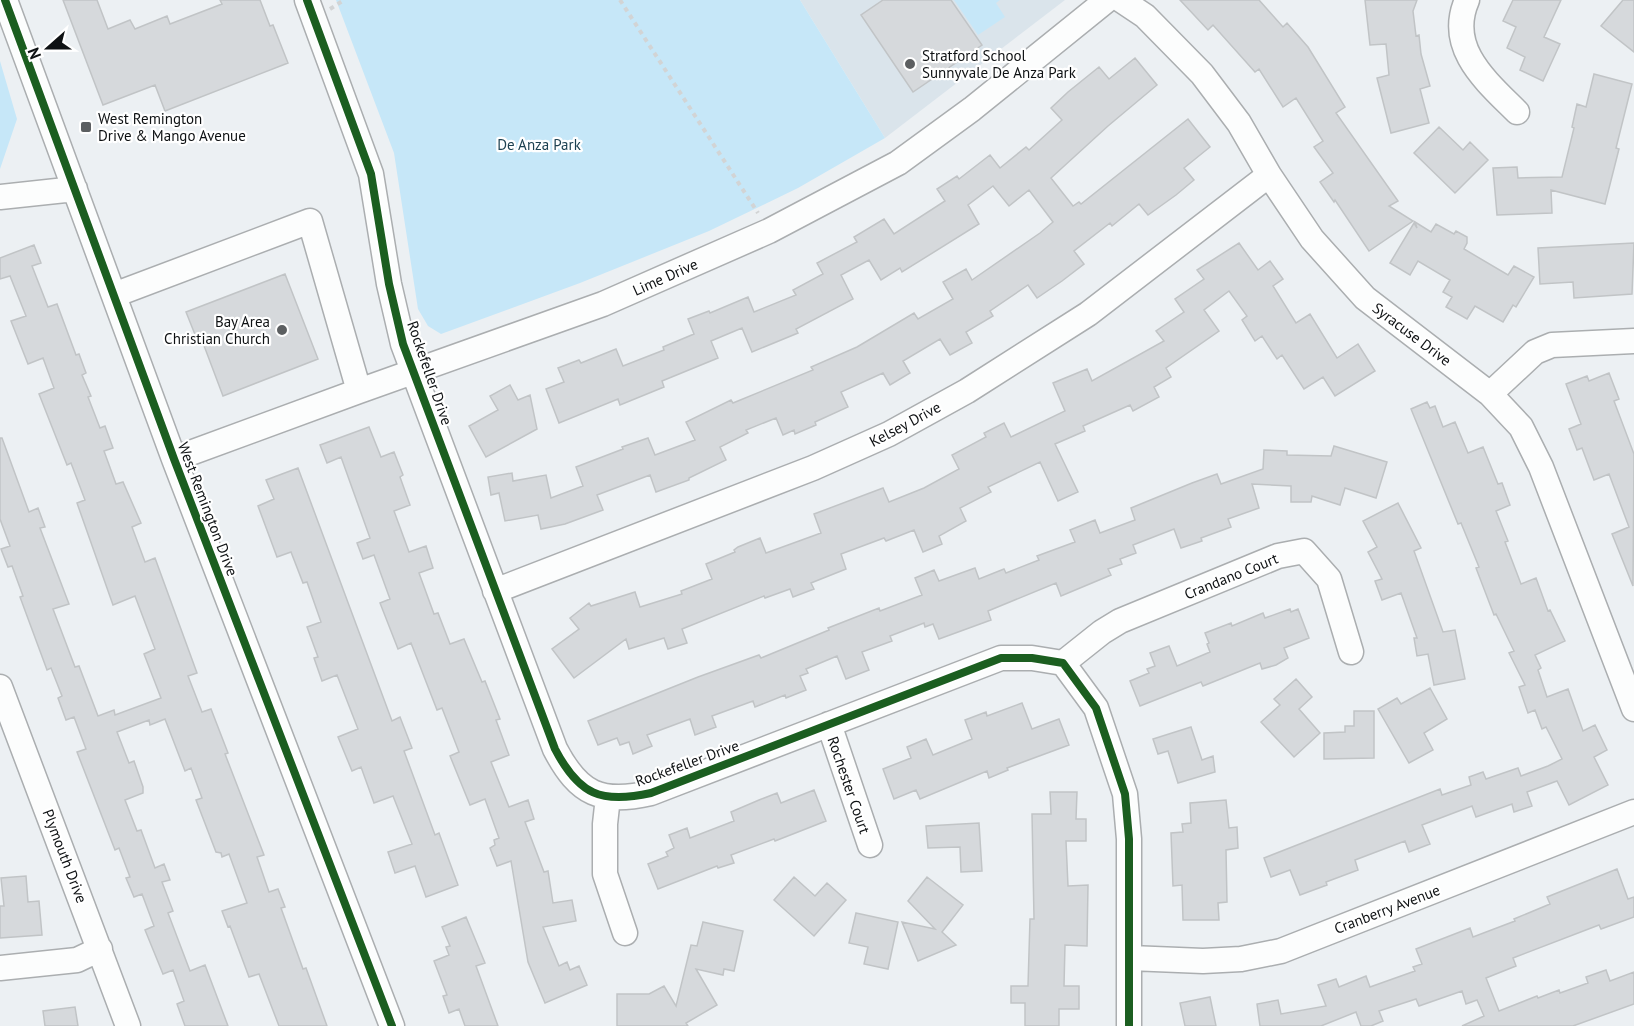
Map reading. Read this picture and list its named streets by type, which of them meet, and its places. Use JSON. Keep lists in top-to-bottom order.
{
  "streets": {
    "street": [
      "Lime Drive",
      "Syracuse Drive",
      "Rockefeller Drive",
      "Kelsey Drive",
      "West Remington Drive",
      "Crandano Court",
      "Rochester Court",
      "Plymouth Drive",
      "Cranberry Avenue"
    ]
  },
  "crossings": [
    ["Lime Drive", "Rockefeller Drive"],
    ["Lime Drive", "West Remington Drive"],
    ["Syracuse Drive", "Kelsey Drive"],
    ["Rockefeller Drive", "Kelsey Drive"],
    ["Rockefeller Drive", "Crandano Court"],
    ["Rockefeller Drive", "Rochester Court"]
  ],
  "parks": ["De Anza Park"],
  "places": {
    "other": ["Stratford School Sunnyvale De Anza Park", "Bay Area Christian Church"],
    "transit": ["West Remington Drive & Mango Avenue"]
  },
  "north": "left"
}
